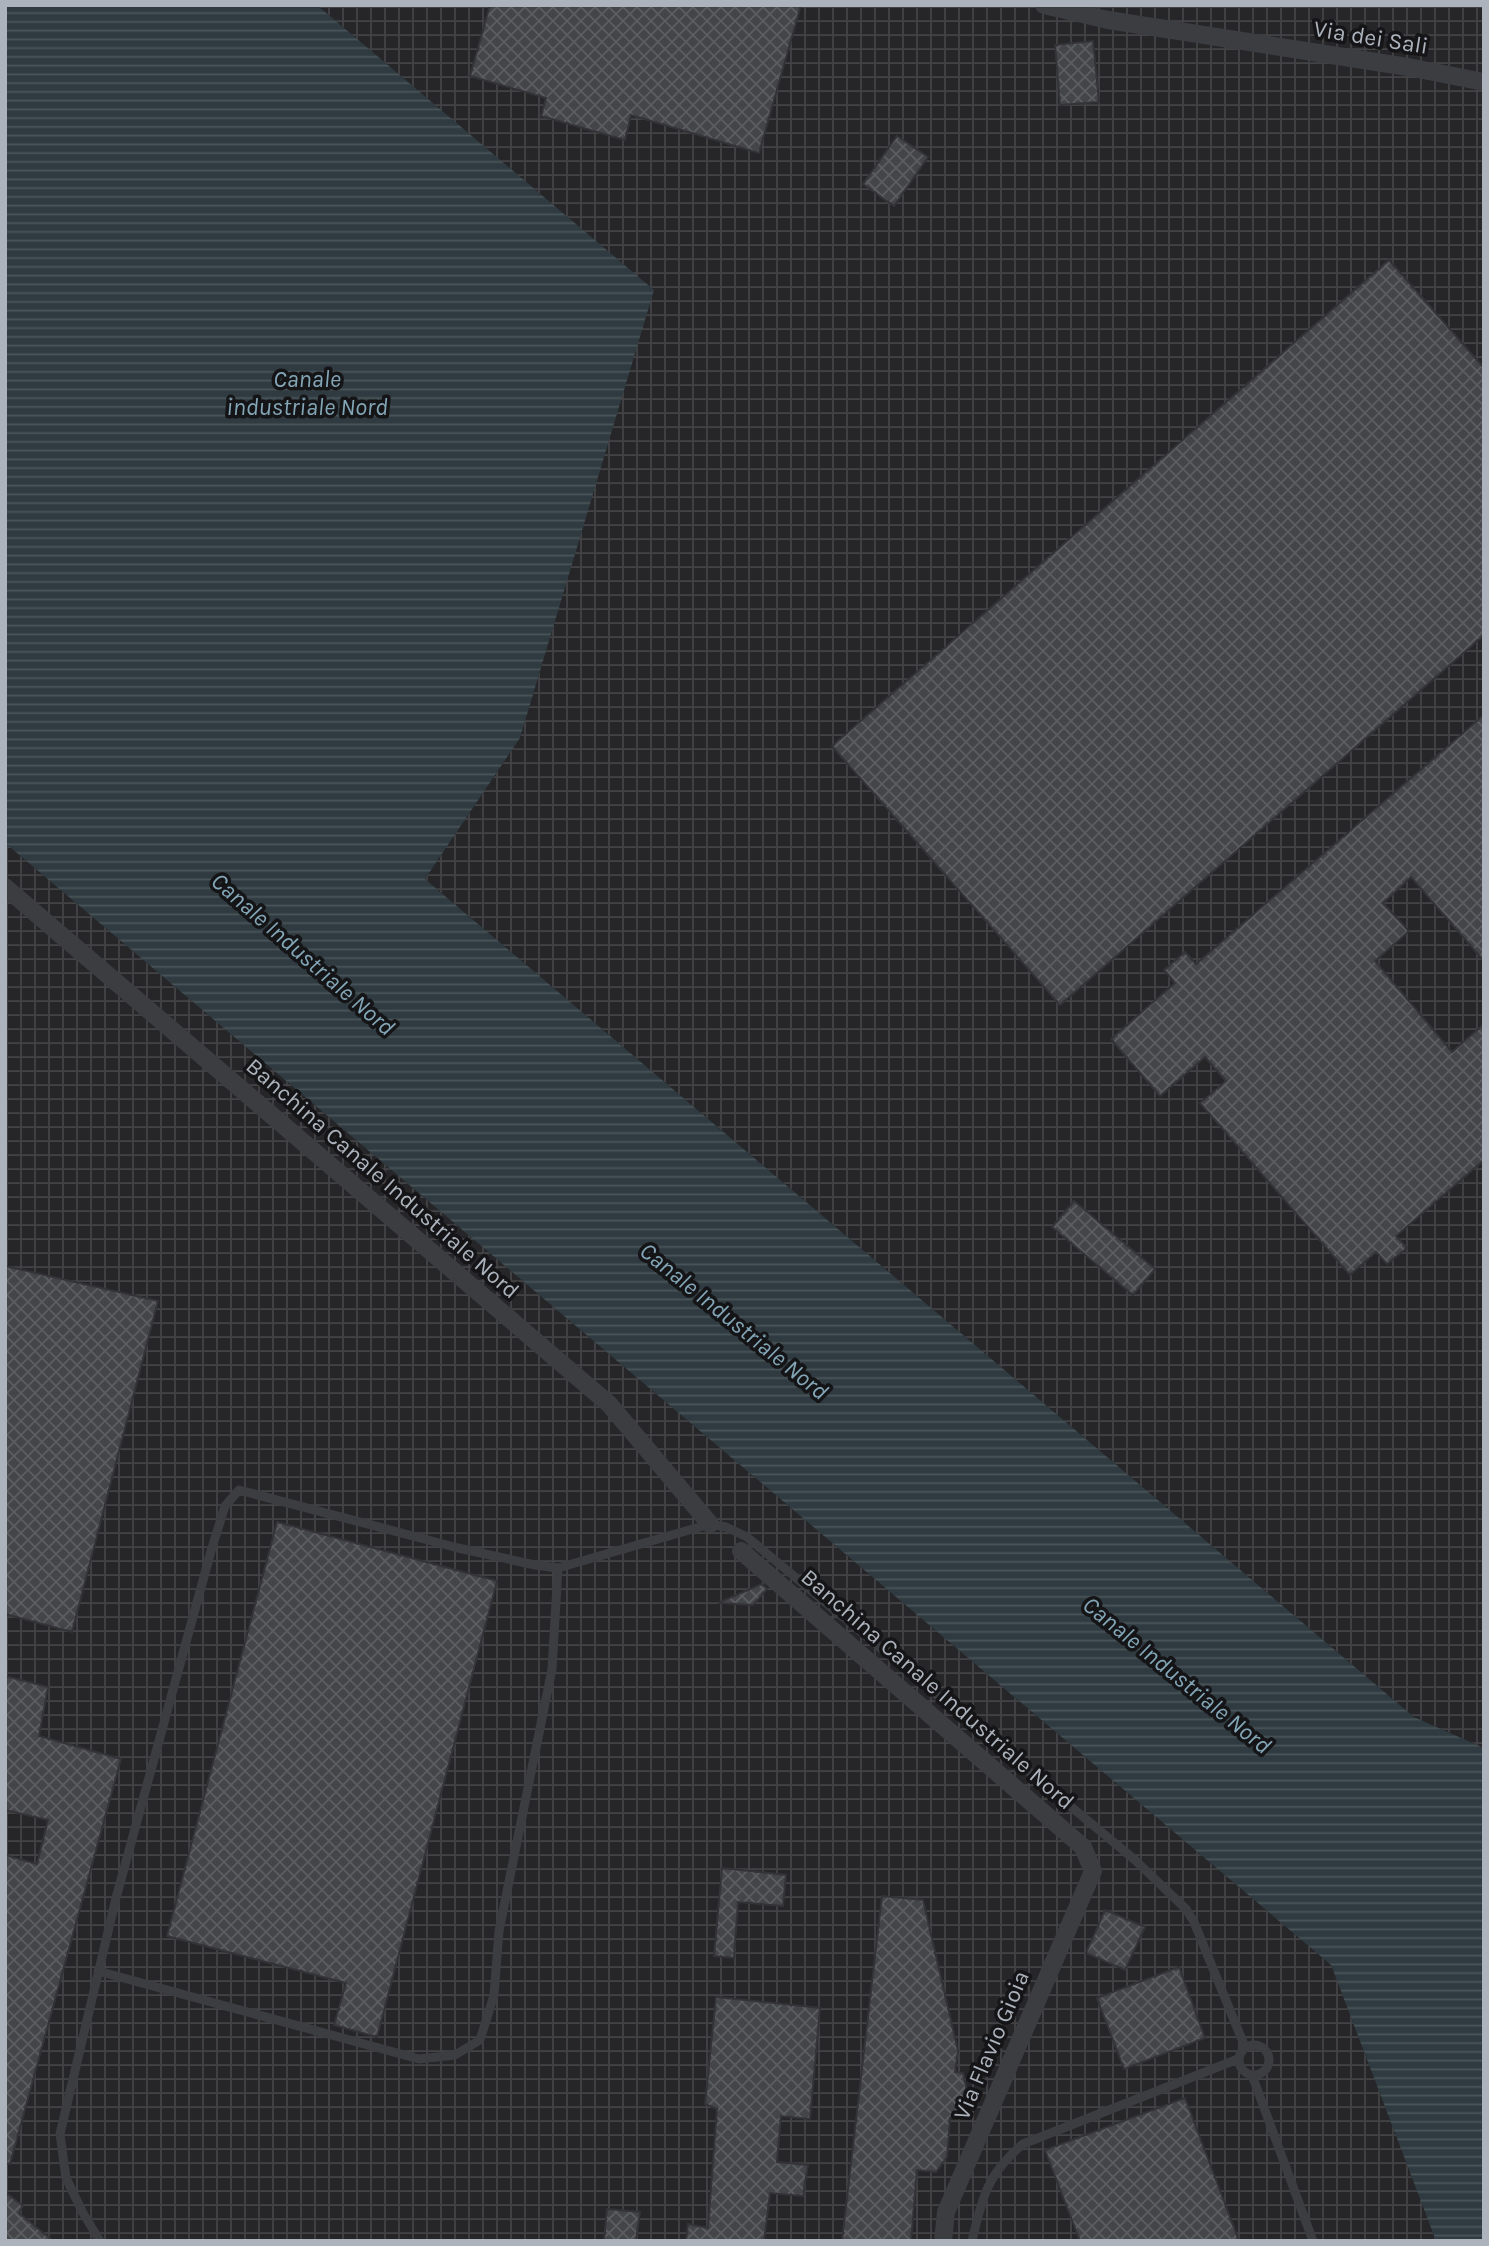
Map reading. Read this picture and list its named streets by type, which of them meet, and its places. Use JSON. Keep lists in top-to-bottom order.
{
  "streets": {
    "street": ["Via dei Sali", "Banchina Canale Industriale Nord", "Via Flavio Gioia"]
  },
  "crossings": [
    ["Banchina Canale Industriale Nord", "Via Flavio Gioia"]
  ],
  "water": ["Canale industriale Nord", "Canale Industriale Nord"]
}
